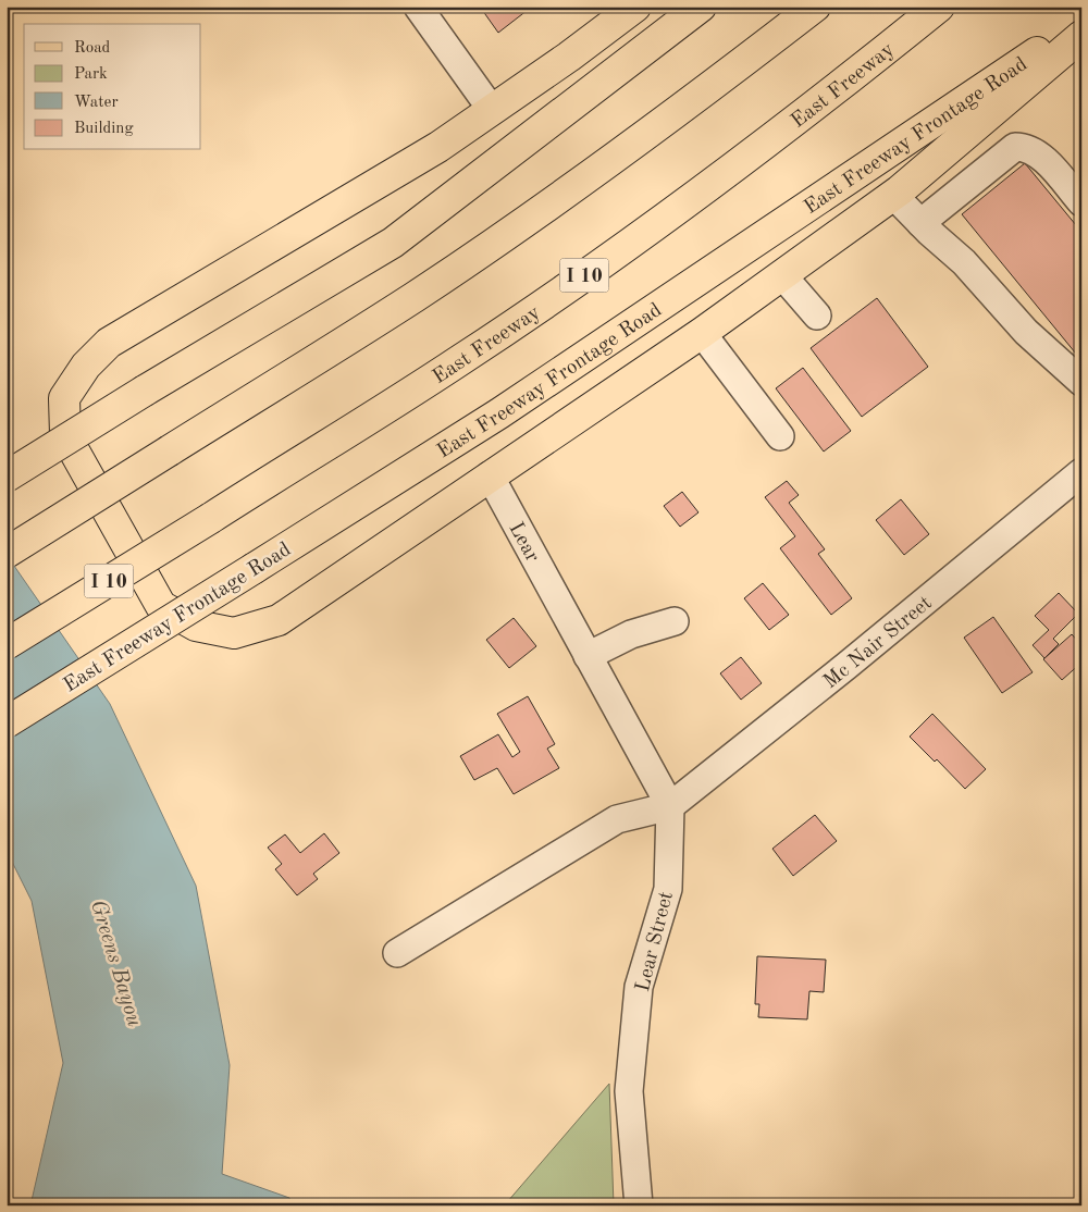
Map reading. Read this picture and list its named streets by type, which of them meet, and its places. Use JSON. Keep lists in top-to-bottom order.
{
  "streets": {
    "main road": ["East Freeway", "East Freeway Frontage Road", "I 10"],
    "street": ["Lear", "Mc Nair Street", "Lear Street"]
  },
  "crossings": [
    ["Mc Nair Street", "Lear Street"]
  ],
  "water": ["Greens Bayou"],
  "legend": [
    "Road",
    "Park",
    "Water",
    "Building"
  ]
}
